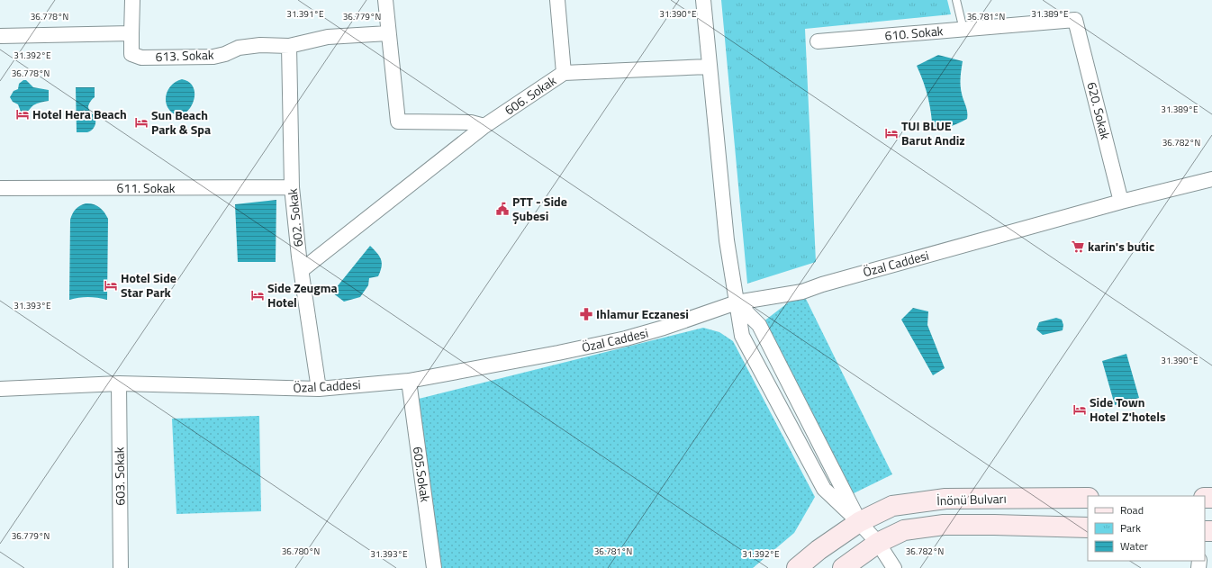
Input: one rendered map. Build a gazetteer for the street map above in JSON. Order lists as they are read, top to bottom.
{
  "streets": {
    "main road": ["İnönü Bulvarı"],
    "street": [
      "610. Sokak",
      "613. Sokak",
      "606. Sokak",
      "620. Sokak",
      "611. Sokak",
      "602. Sokak",
      "Özal Caddesi",
      "605.Sokak",
      "603. Sokak"
    ]
  },
  "crossings": [
    ["610. Sokak", "620. Sokak"],
    ["613. Sokak", "602. Sokak"],
    ["606. Sokak", "602. Sokak"],
    ["620. Sokak", "Özal Caddesi"],
    ["611. Sokak", "602. Sokak"],
    ["602. Sokak", "Özal Caddesi"],
    ["Özal Caddesi", "605.Sokak"],
    ["Özal Caddesi", "603. Sokak"]
  ],
  "places": {
    "hotel": [
      "Hotel Hera Beach",
      "Sun Beach Park & Spa",
      "TUI BLUE Barut Andiz",
      "Hotel Side Star Park",
      "Side Zeugma Hotel",
      "Side Town Hotel Z'hotels"
    ],
    "public building": ["PTT - Side Şubesi"],
    "supermarket": ["karin's butic"],
    "pharmacy": ["Ihlamur Eczanesi"]
  },
  "legend": ["Road", "Park", "Water"],
  "coordinates": [
    "31.391°E",
    "31.389°E",
    "31.390°E",
    "36.778°N",
    "36.779°N",
    "36.781°N",
    "31.392°E",
    "36.782°N",
    "31.393°E",
    "36.780°N"
  ]
}
